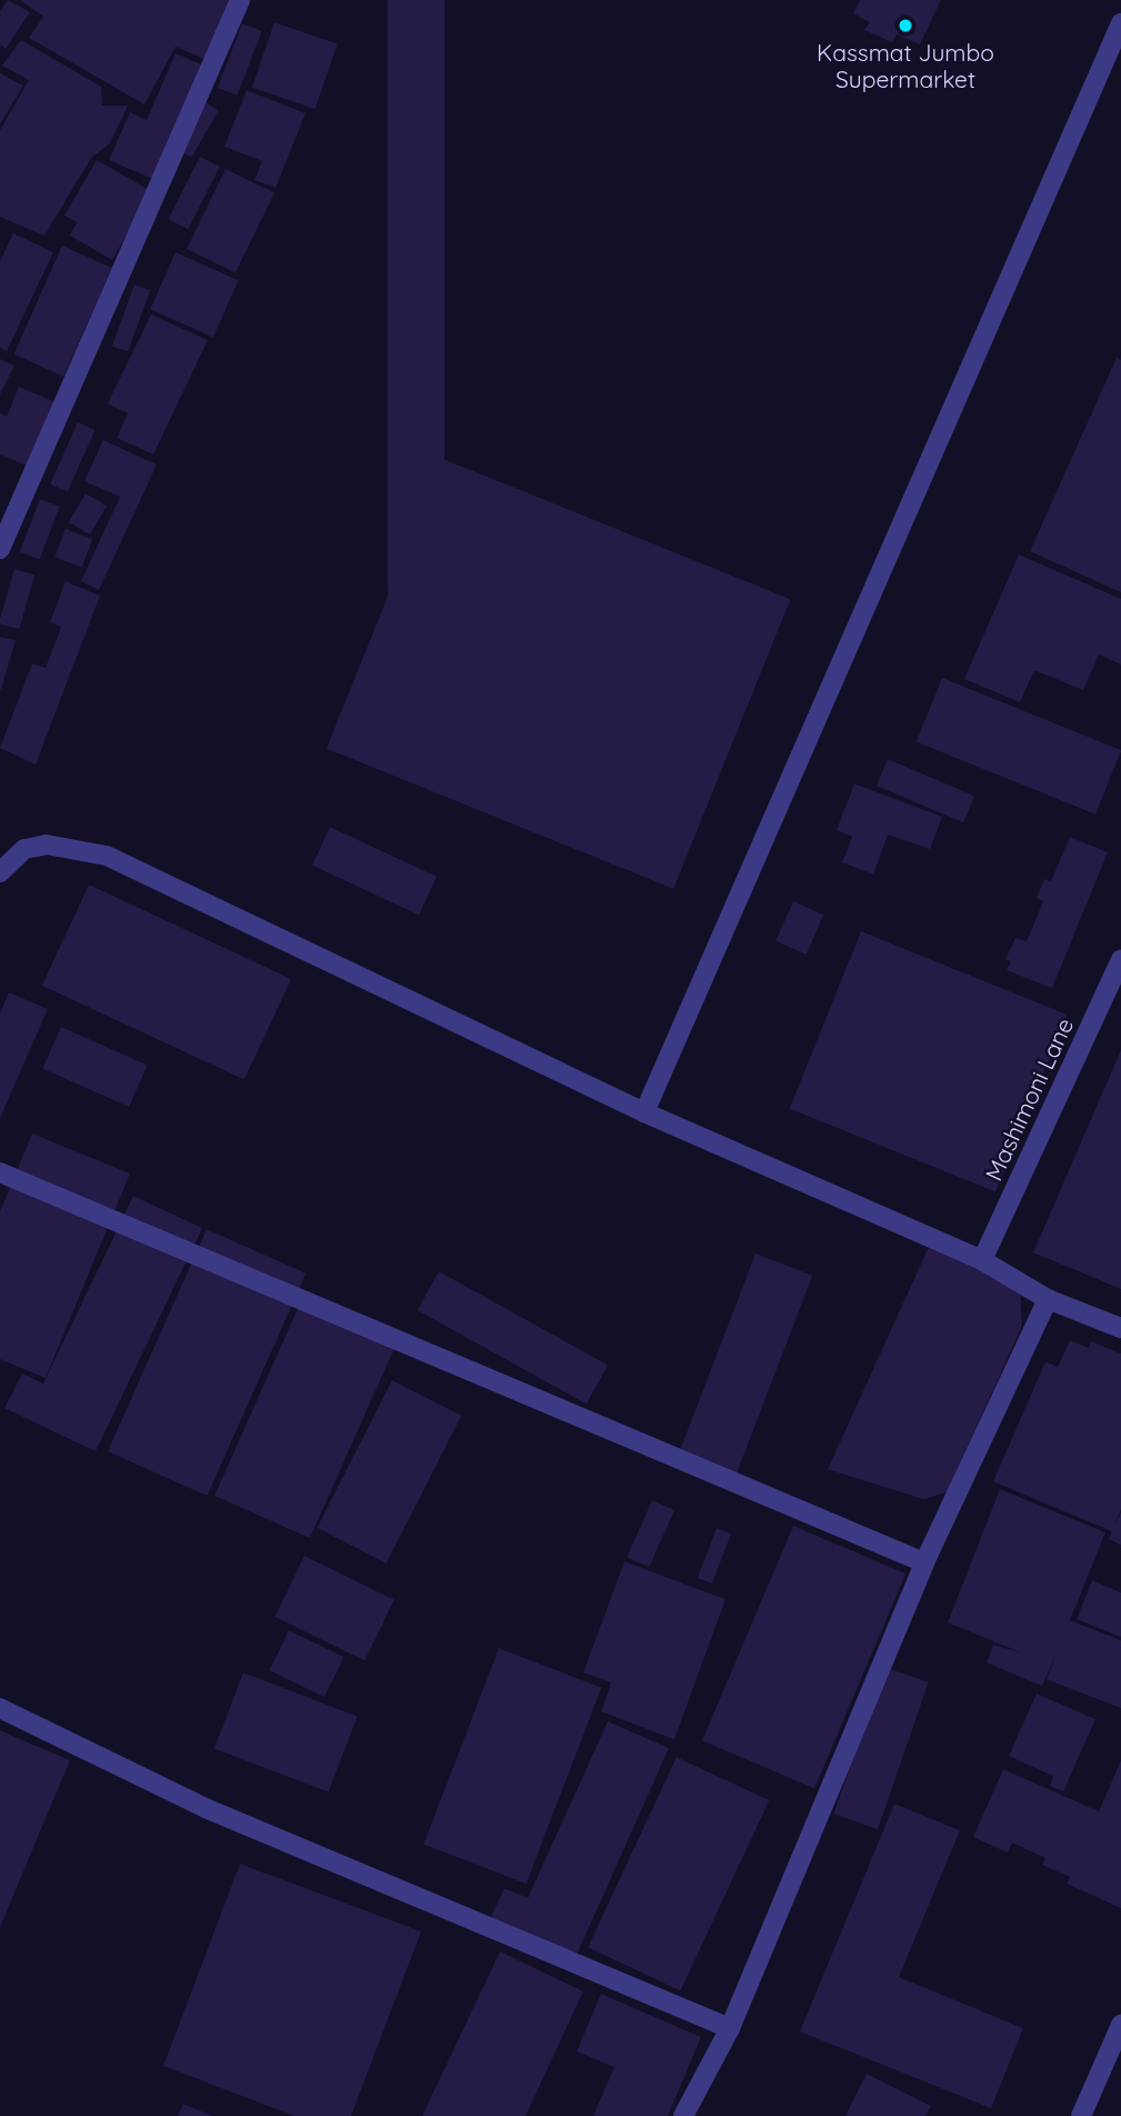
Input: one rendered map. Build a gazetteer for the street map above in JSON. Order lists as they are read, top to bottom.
{
  "streets": {
    "street": ["Mashimoni Lane"]
  },
  "places": ["Kassmat Jumbo Supermarket"]
}
